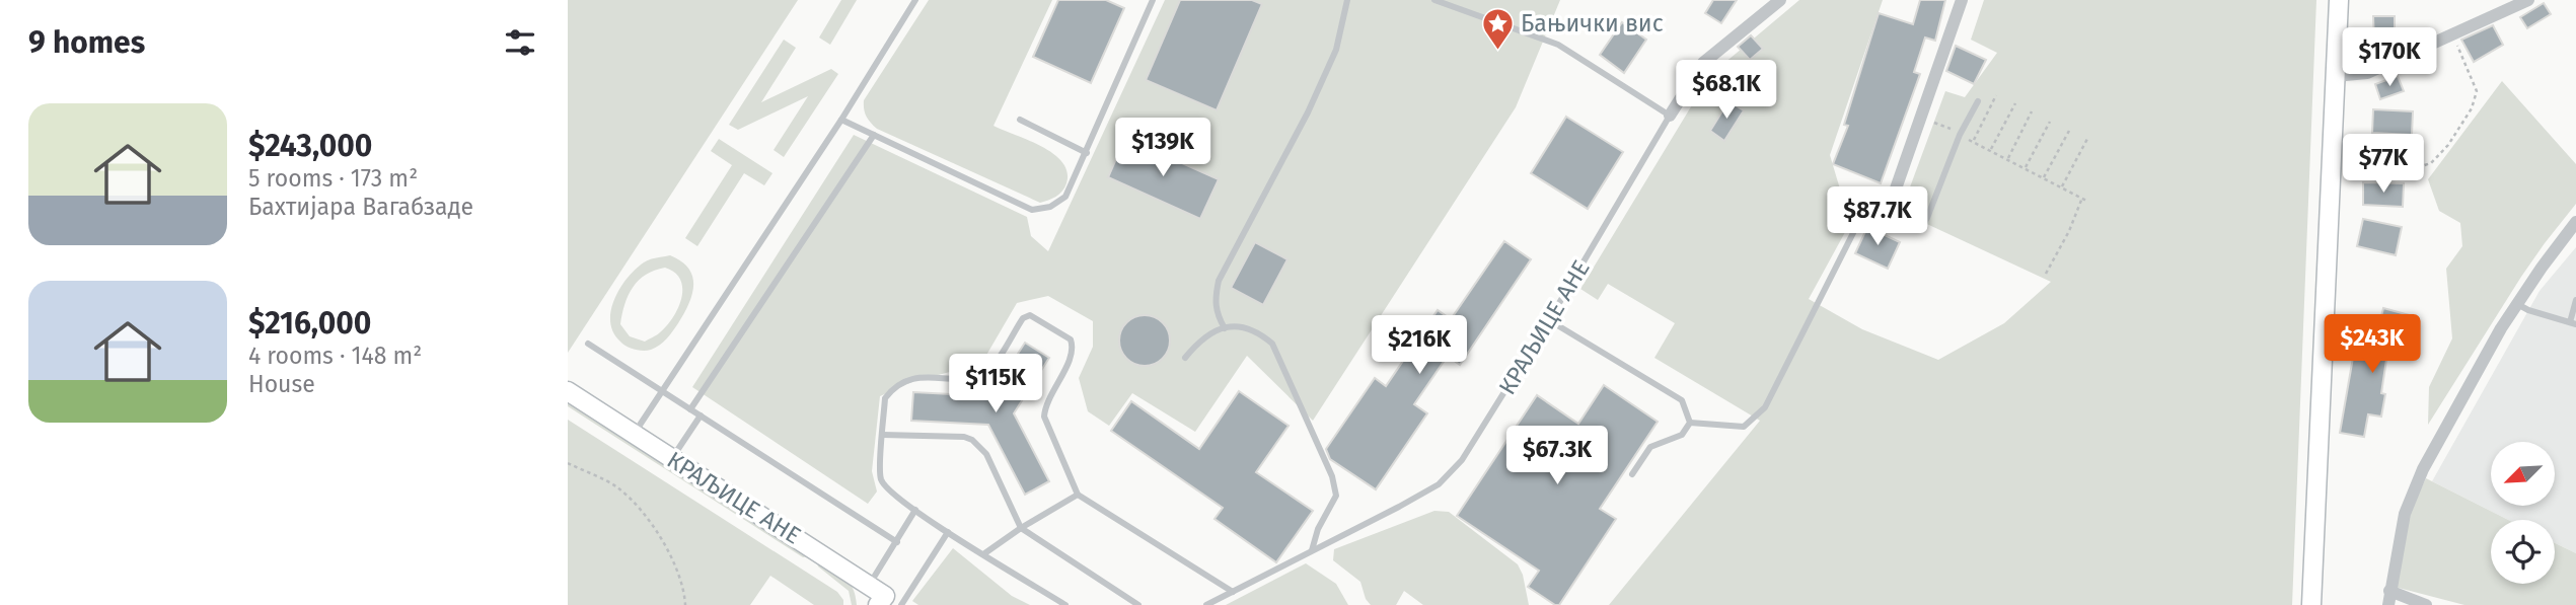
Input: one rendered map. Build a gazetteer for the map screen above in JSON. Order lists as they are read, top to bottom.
{
  "streets": {
    "main road": ["КРАЉИЦЕ АНЕ"]
  },
  "places": {
    "place": ["Бањички вис"]
  },
  "north": "bottom left",
  "page": {
    "heading": "9 homes",
    "price": [
      "$170K",
      "$68.1K",
      "$139K",
      "$77K",
      "$87.7K",
      "$243K",
      "$216K",
      "$115K",
      "$67.3K"
    ],
    "list": [
      {
        "name": "$243,000",
        "note": "5 rooms · 173 m² · Бахтијара Вагабзаде"
      },
      {
        "name": "$216,000",
        "note": "4 rooms · 148 m² · House"
      }
    ]
  }
}
